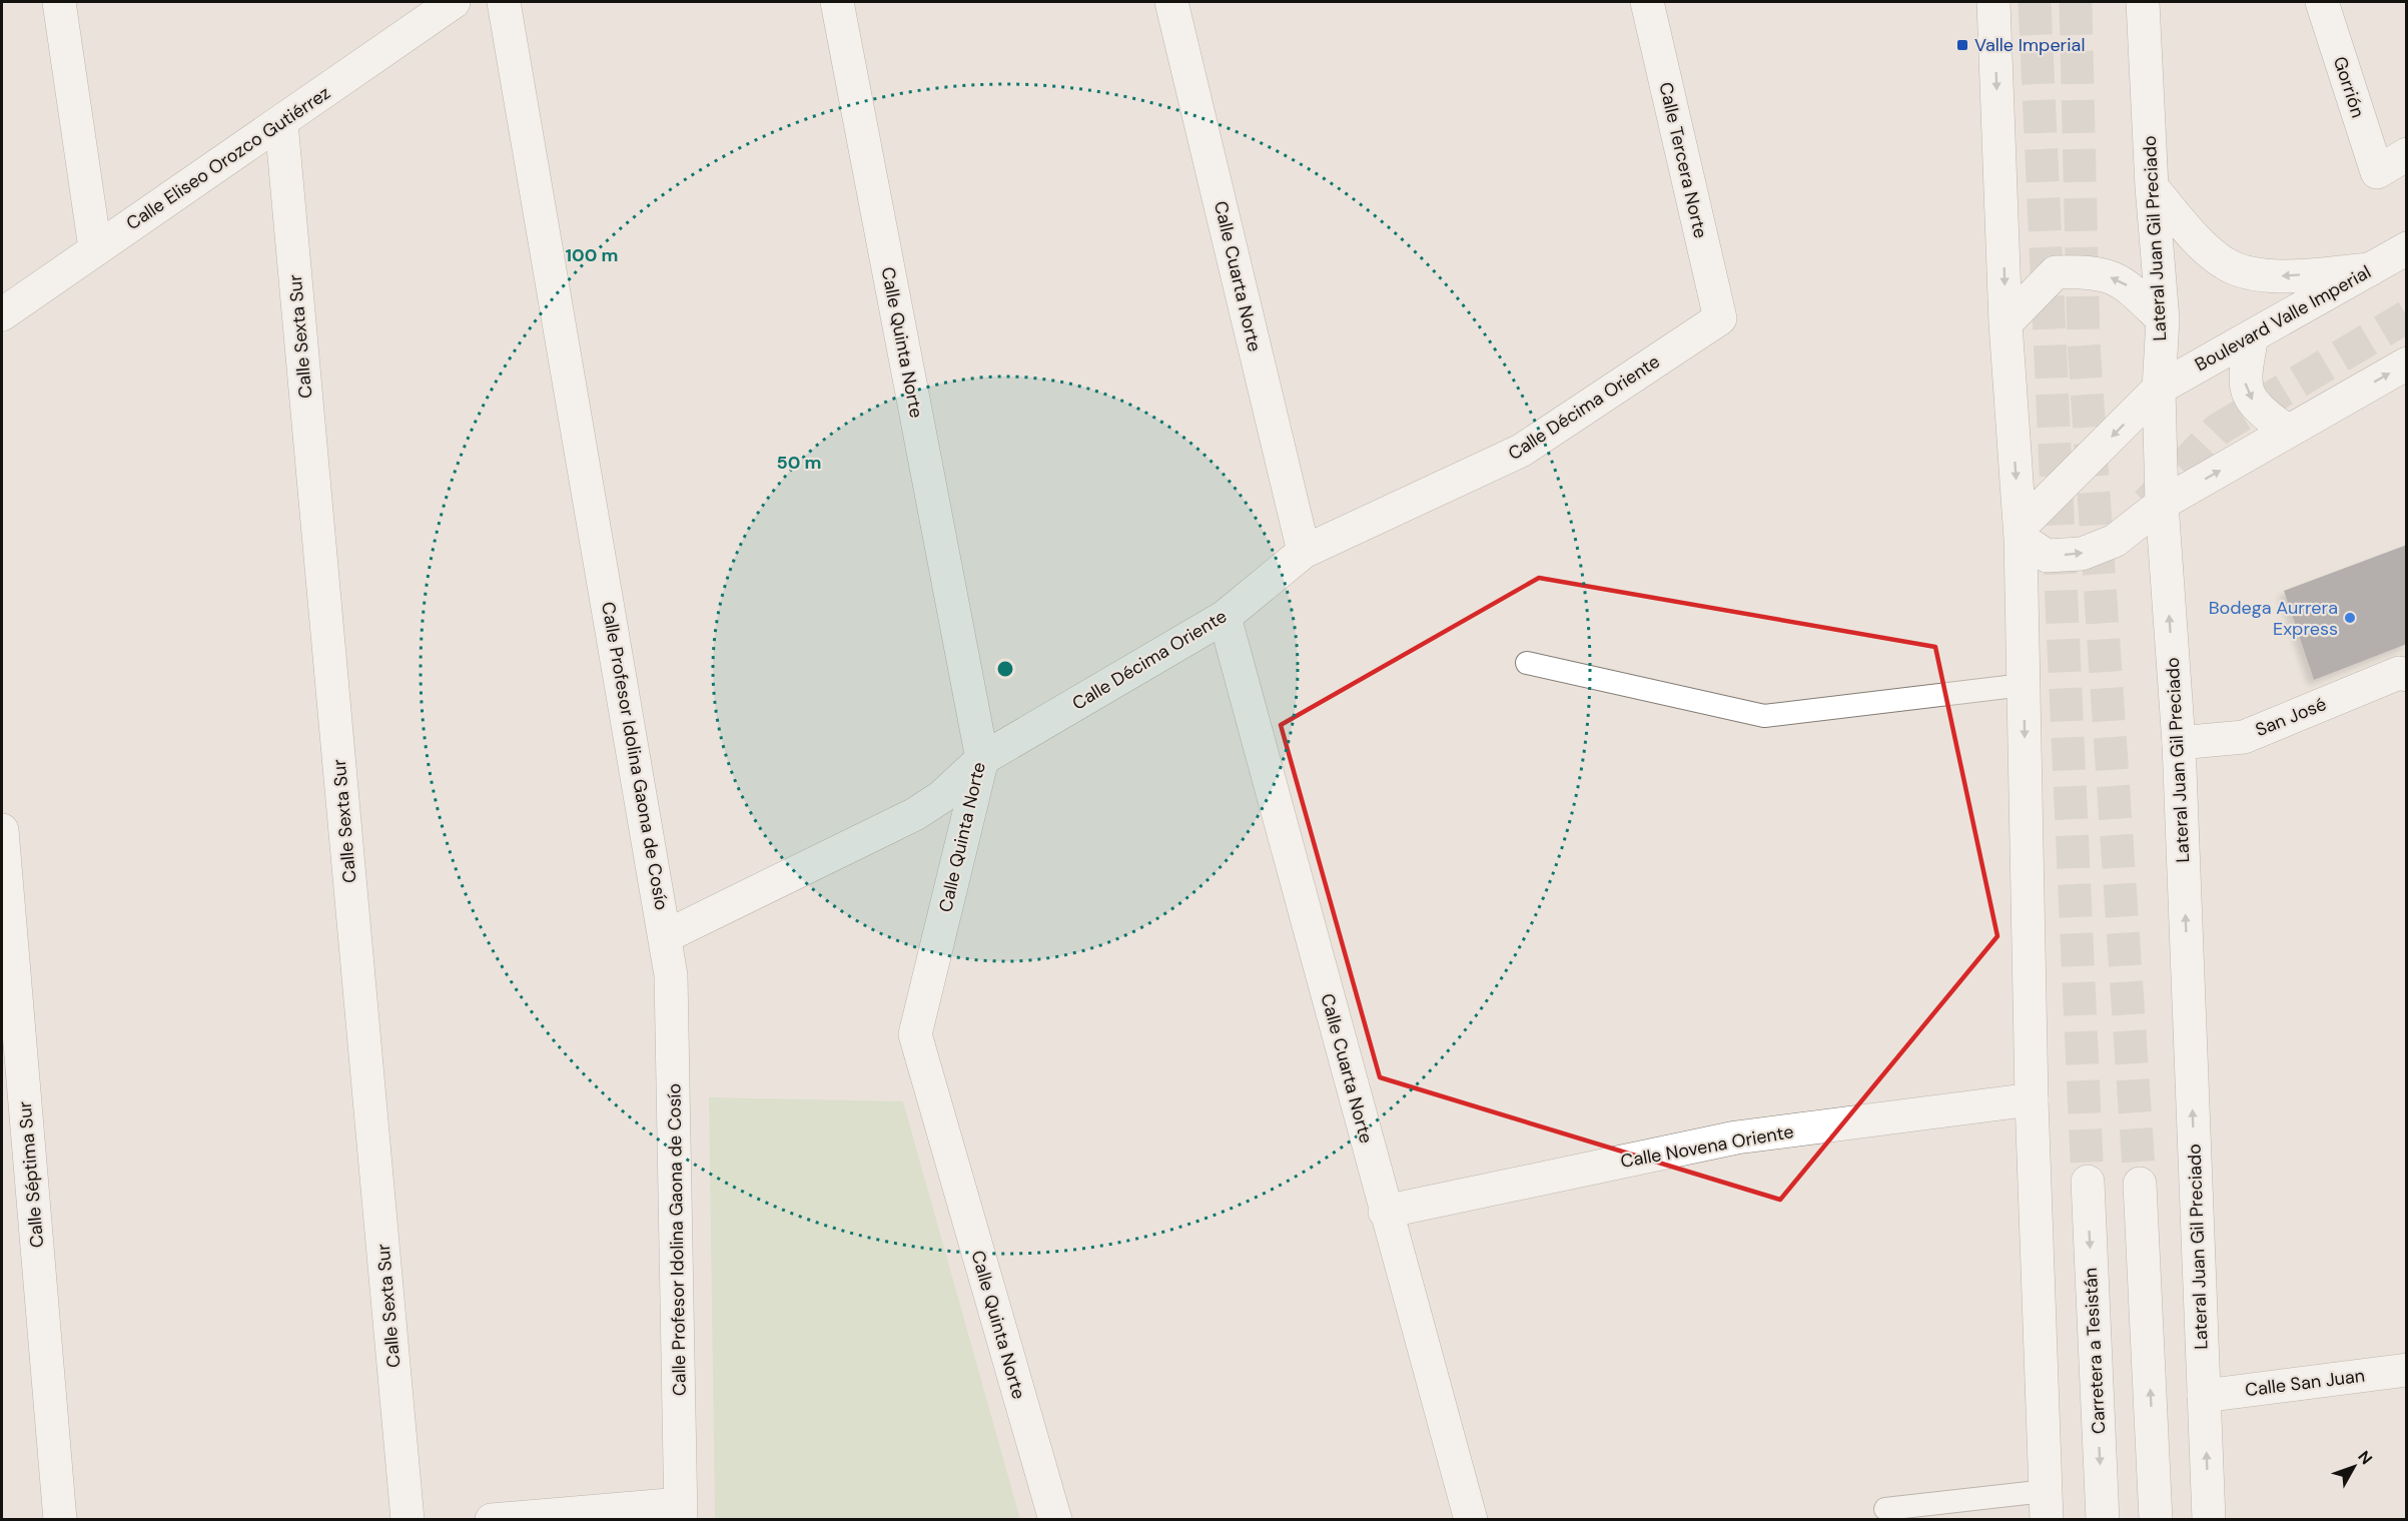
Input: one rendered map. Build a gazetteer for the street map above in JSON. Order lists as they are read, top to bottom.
{
  "streets": {
    "street": [
      "Gorrión",
      "Calle Eliseo Orozco Gutiérrez",
      "Calle Tercera Norte",
      "Lateral Juan Gil Preciado",
      "Calle Cuarta Norte",
      "Boulevard Valle Imperial",
      "Calle Sexta Sur",
      "Calle Quinta Norte",
      "Calle Décima Oriente",
      "San José",
      "Calle Profesor Idolina Gaona de Cosío",
      "Calle Novena Oriente",
      "Calle Séptima Sur",
      "Carretera a Tesistán",
      "Calle San Juan"
    ]
  },
  "crossings": [
    ["Calle Eliseo Orozco Gutiérrez", "Calle Sexta Sur"],
    ["Calle Tercera Norte", "Calle Décima Oriente"],
    ["Lateral Juan Gil Preciado", "Boulevard Valle Imperial"],
    ["Lateral Juan Gil Preciado", "San José"],
    ["Lateral Juan Gil Preciado", "Calle San Juan"],
    ["Calle Cuarta Norte", "Calle Décima Oriente"],
    ["Calle Cuarta Norte", "Calle Novena Oriente"],
    ["Calle Quinta Norte", "Calle Décima Oriente"],
    ["Calle Décima Oriente", "Calle Profesor Idolina Gaona de Cosío"]
  ],
  "places": {
    "transit": ["Valle Imperial"],
    "other": ["Bodega Aurrera Express"]
  },
  "north": "top right",
  "rings": ["100 m", "50 m"]
}
